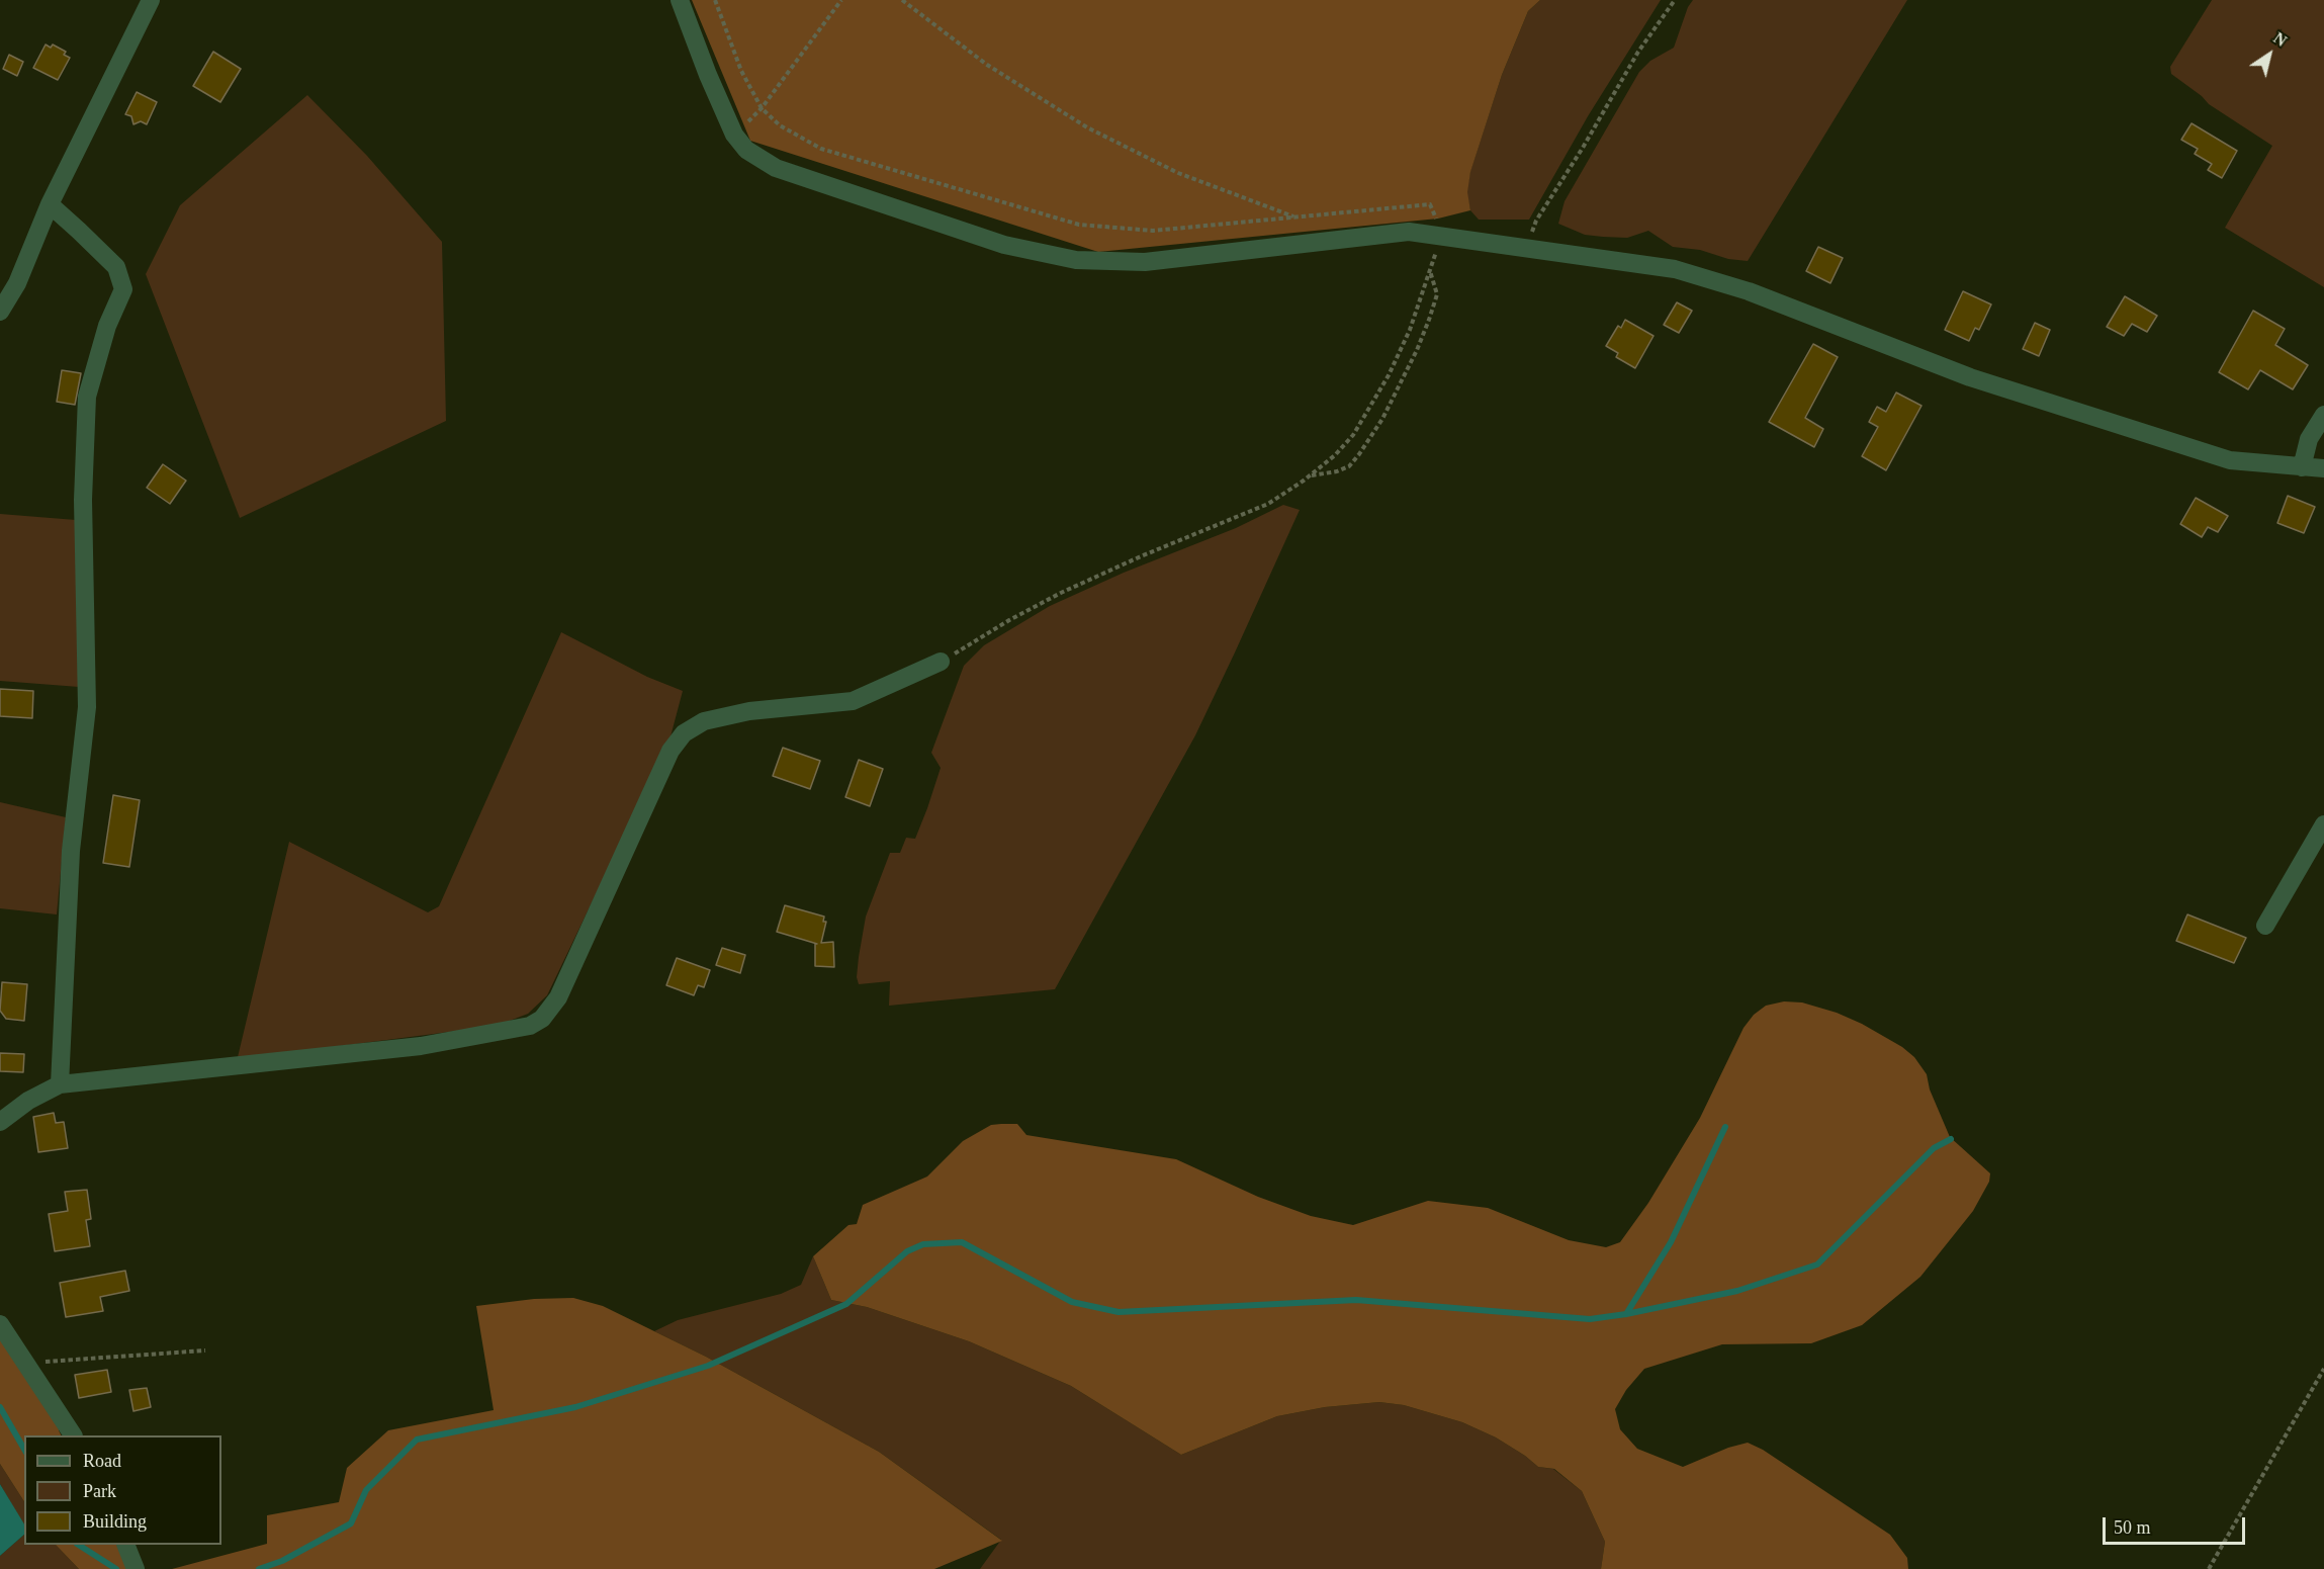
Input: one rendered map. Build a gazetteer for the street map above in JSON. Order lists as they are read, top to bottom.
{
  "legend": ["Road", "Park", "Building"],
  "scale_bar": "50 m",
  "north": "top right"
}
